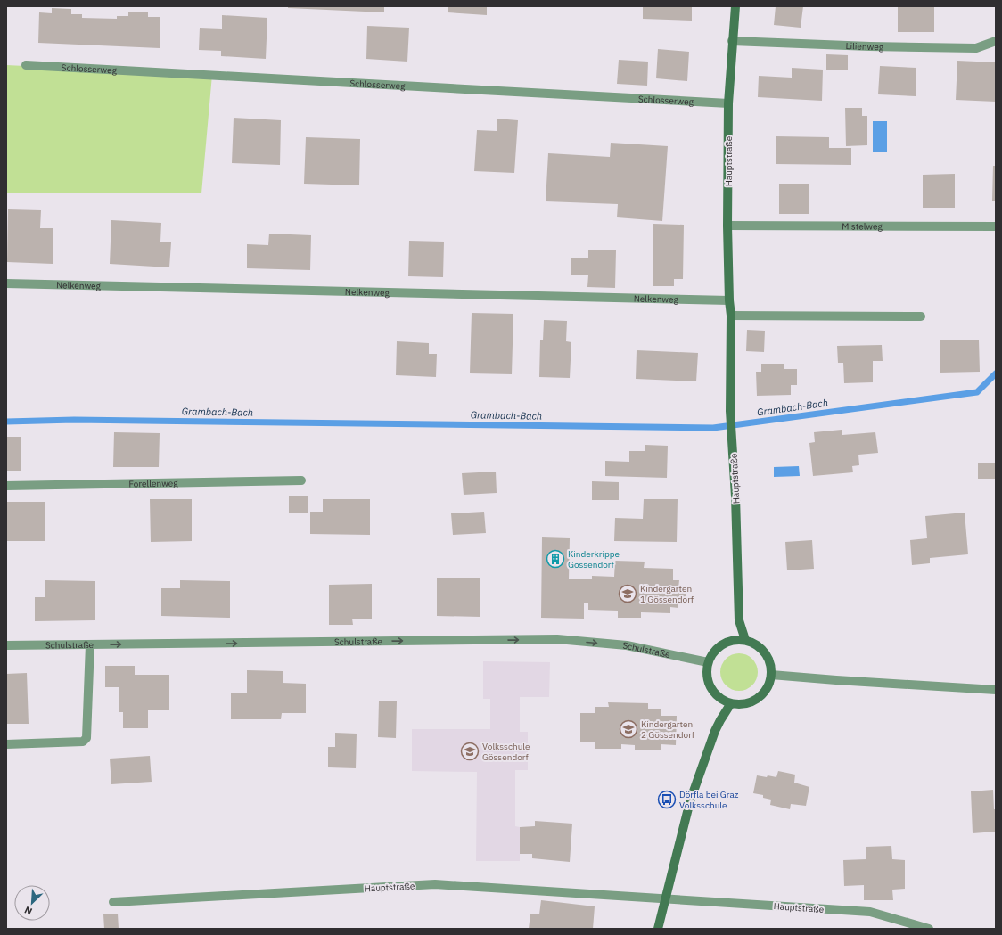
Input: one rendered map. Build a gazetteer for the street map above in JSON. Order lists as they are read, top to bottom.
{
  "streets": {
    "main road": ["Hauptstraße"],
    "street": [
      "Lilienweg",
      "Schlosserweg",
      "Mistelweg",
      "Nelkenweg",
      "Forellenweg",
      "Schulstraße"
    ]
  },
  "crossings": [
    ["Lilienweg", "Hauptstraße"],
    ["Schlosserweg", "Hauptstraße"],
    ["Hauptstraße", "Mistelweg"],
    ["Hauptstraße", "Nelkenweg"],
    ["Hauptstraße", "Schulstraße"]
  ],
  "one_way": ["Schulstraße"],
  "water": ["Grambach-Bach"],
  "places": {
    "building": ["Kinderkrippe Gössendorf"],
    "school or university": ["Kindergarten 1 Gössendorf", "Kindergarten 2 Gössendorf", "Volksschule Gössendorf"],
    "bus stop": ["Dörfla bei Graz Volksschule"]
  },
  "north": "bottom left"
}
